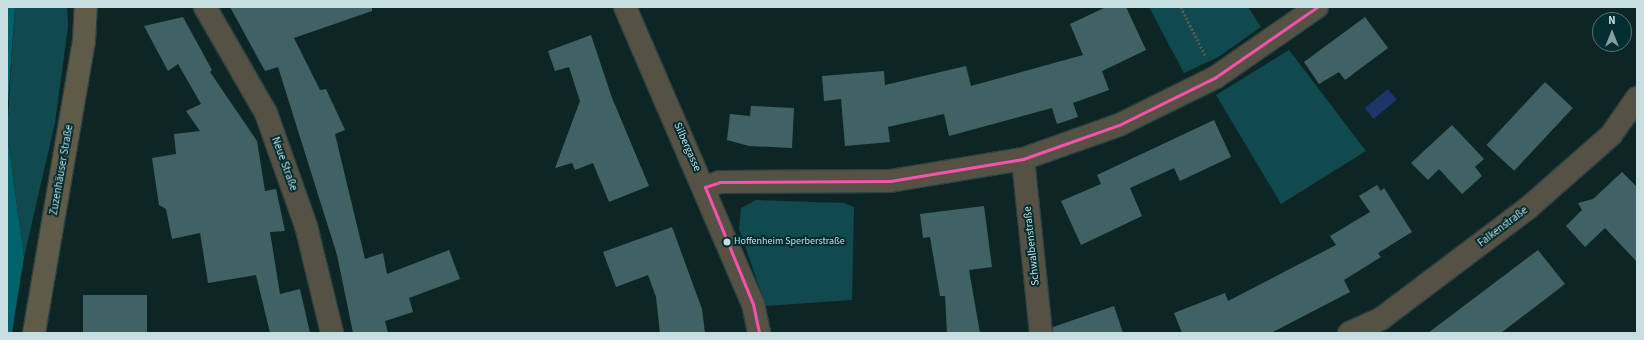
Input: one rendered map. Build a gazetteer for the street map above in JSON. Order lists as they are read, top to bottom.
{
  "streets": {
    "main road": ["Zuzenhäuser Straße"],
    "street": [
      "Silbergasse",
      "Neue Straße",
      "Falkenstraße",
      "Schwalbenstraße"
    ]
  },
  "places": ["Hoffenheim Sperberstraße"],
  "north": "top"
}
